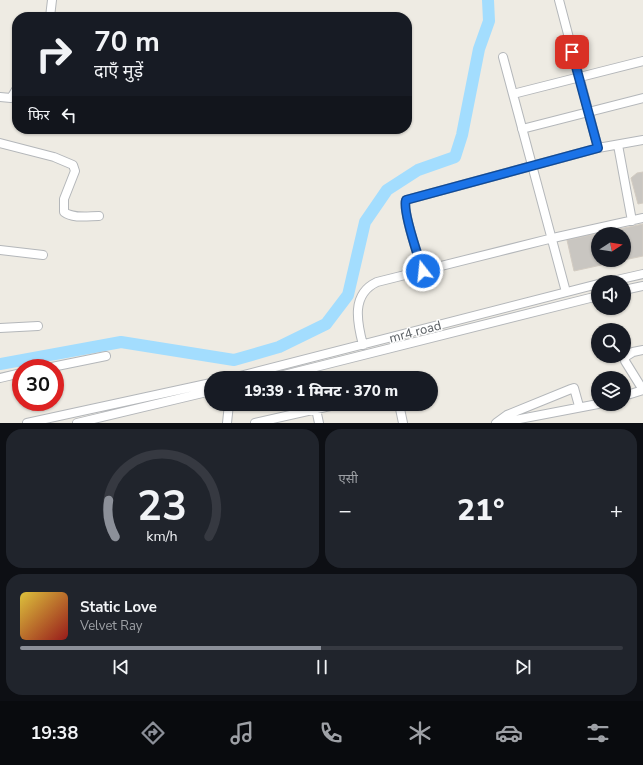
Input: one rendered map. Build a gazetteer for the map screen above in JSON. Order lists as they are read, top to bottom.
{
  "streets": {
    "street": ["mr4 road"]
  },
  "north": "right",
  "page": {
    "turn": ["70 m", "दाएँ मुड़ें"],
    "then": "फिर",
    "limit": "30",
    "trip": "19:39 · 1 मिनट · 370 m",
    "tile": "एसी",
    "heat": ["−", "21°", "+"],
    "song": ["Static Love", "Velvet Ray"],
    "tabs": "19:38",
    "gauge": ["23", "km/h"]
  }
}
